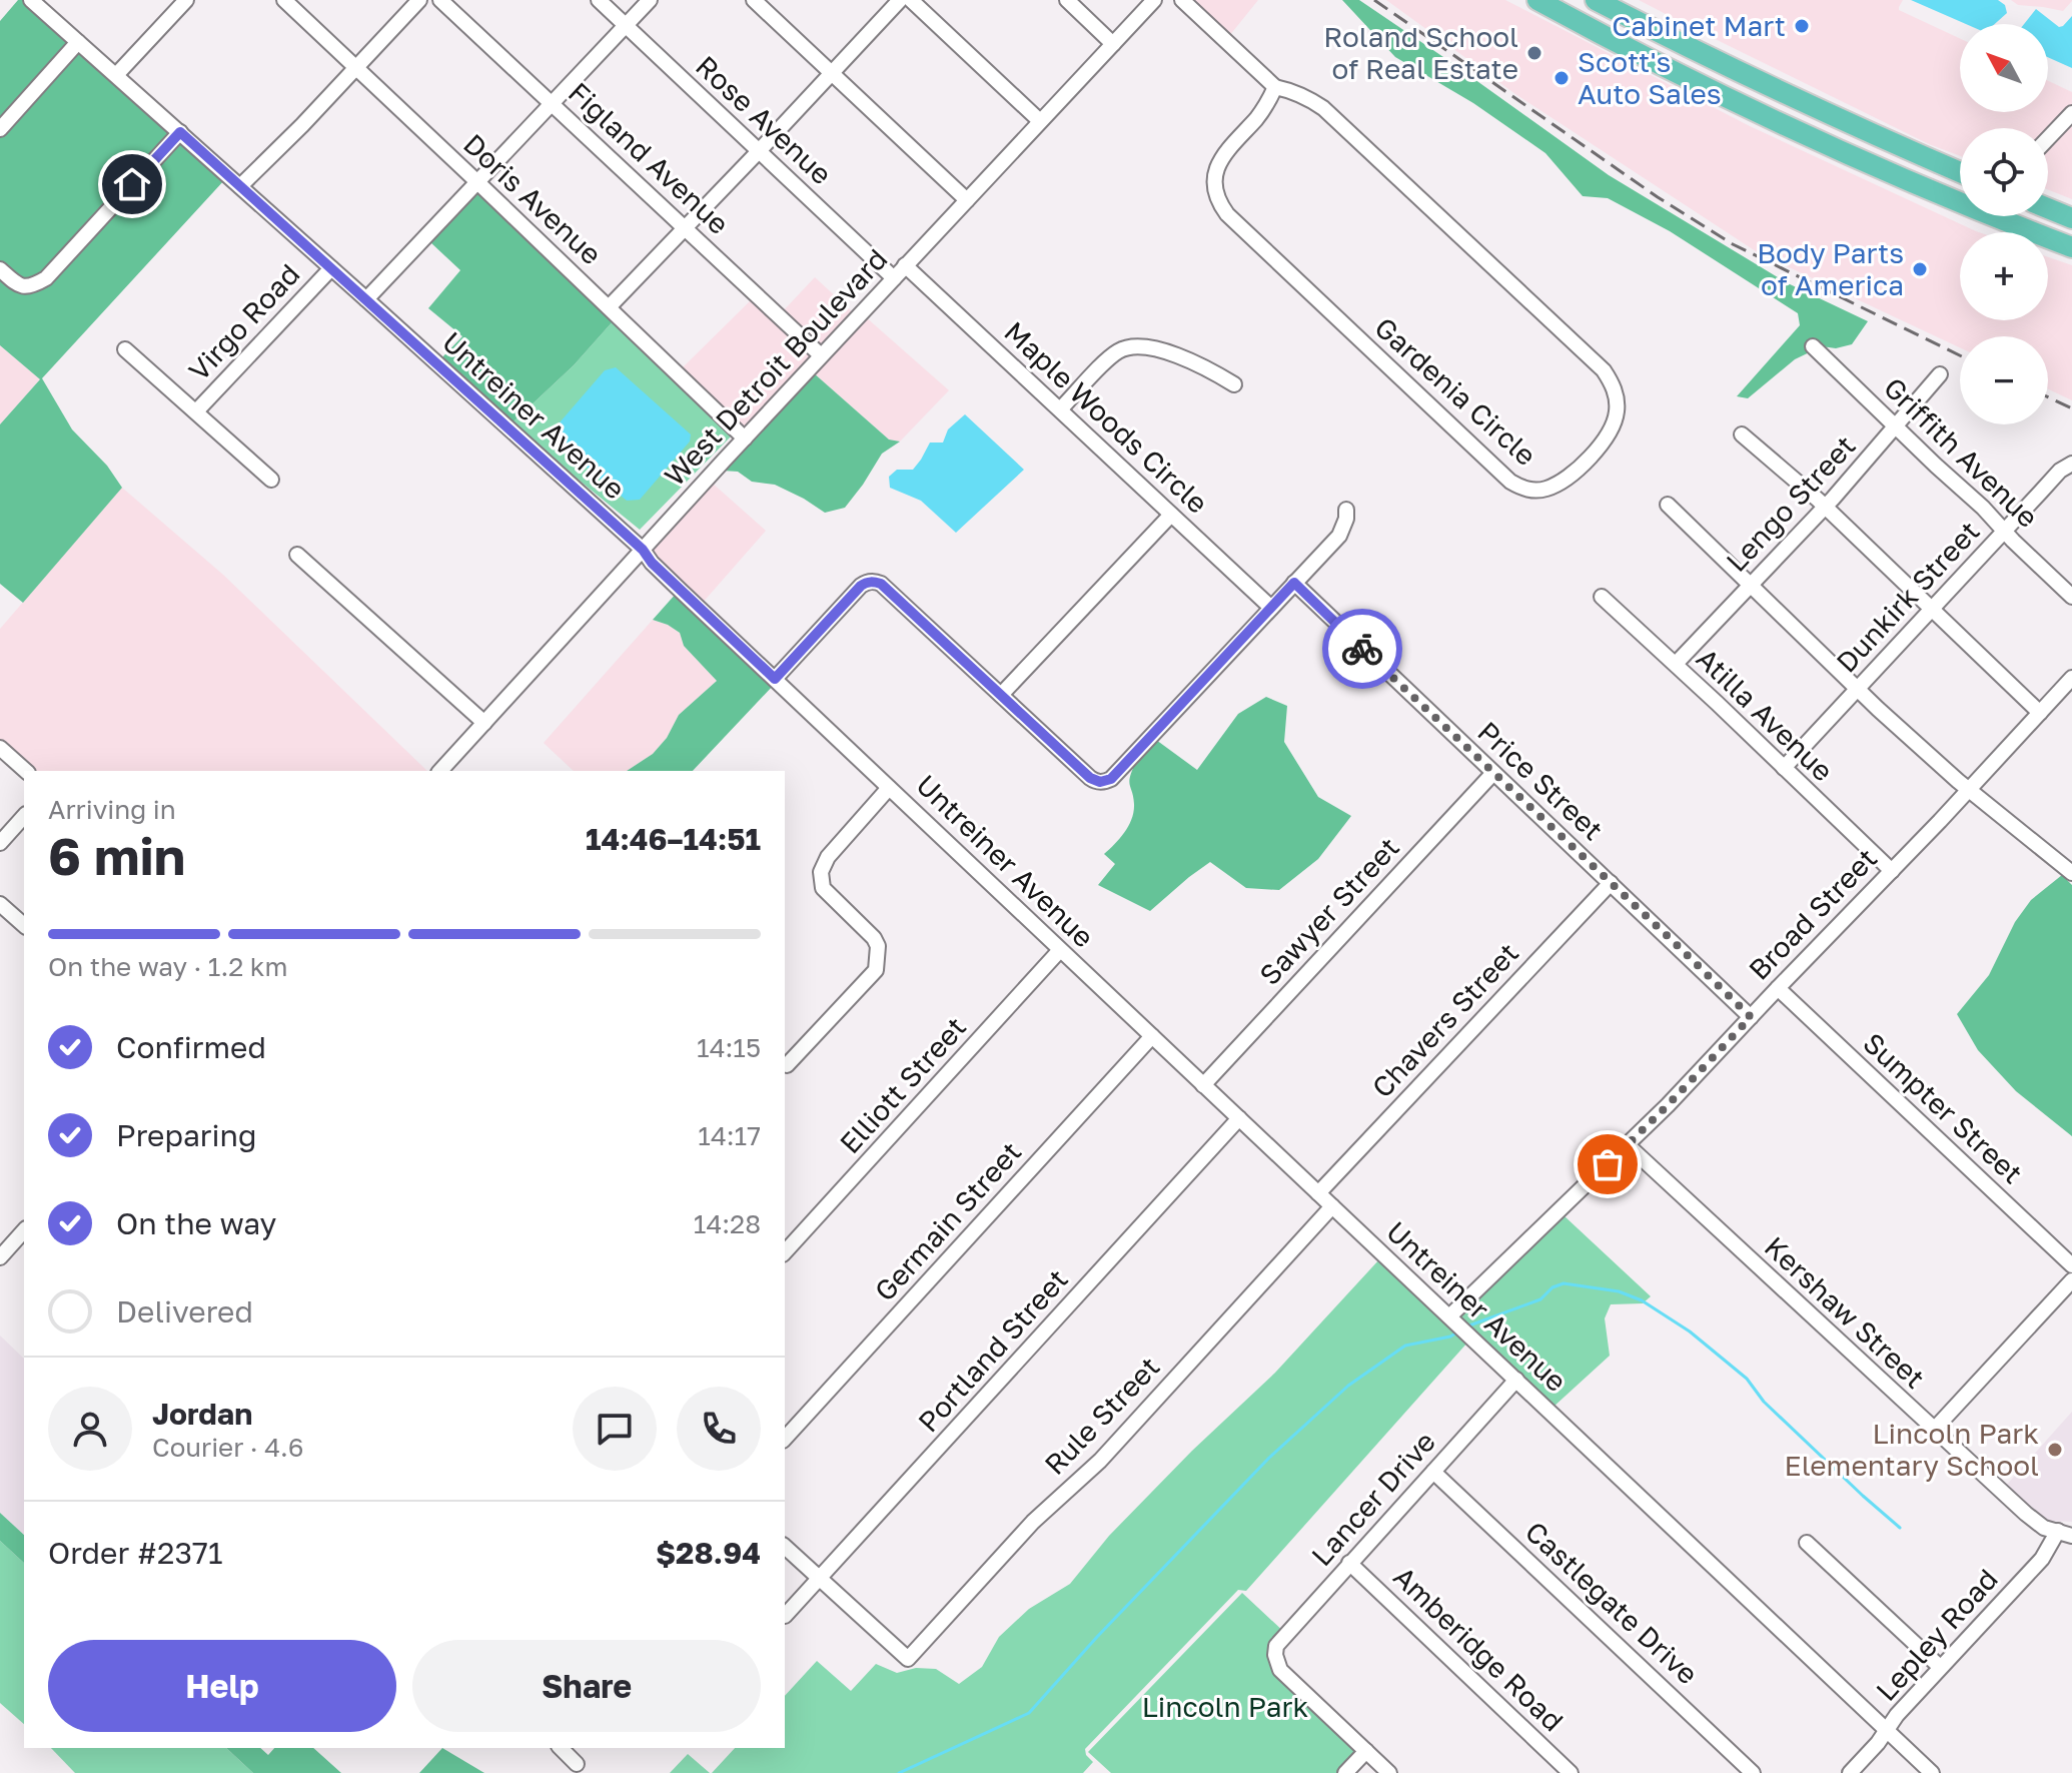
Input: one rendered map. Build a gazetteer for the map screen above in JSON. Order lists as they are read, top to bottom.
{
  "streets": {
    "street": [
      "Rose Avenue",
      "Figland Avenue",
      "Doris Avenue",
      "Virgo Road",
      "West Detroit Boulevard",
      "Gardenia Circle",
      "Untreiner Avenue",
      "Maple Woods Circle",
      "Griffith Avenue",
      "Lengo Street",
      "Dunkirk Street",
      "Atilla Avenue",
      "Price Street",
      "Sawyer Street",
      "Broad Street",
      "Chavers Street",
      "Elliott Street",
      "Sumpter Street",
      "Germain Street",
      "Kershaw Street",
      "Portland Street",
      "Rule Street",
      "Lancer Drive",
      "Castlegate Drive",
      "Lepley Road",
      "Amberidge Road"
    ]
  },
  "crossings": [
    ["Rose Avenue", "West Detroit Boulevard"],
    ["Figland Avenue", "West Detroit Boulevard"],
    ["Doris Avenue", "West Detroit Boulevard"],
    ["Virgo Road", "Untreiner Avenue"],
    ["West Detroit Boulevard", "Untreiner Avenue"],
    ["West Detroit Boulevard", "Maple Woods Circle"],
    ["Untreiner Avenue", "Sawyer Street"],
    ["Untreiner Avenue", "Broad Street"],
    ["Untreiner Avenue", "Chavers Street"],
    ["Untreiner Avenue", "Elliott Street"],
    ["Untreiner Avenue", "Germain Street"],
    ["Untreiner Avenue", "Portland Street"],
    ["Untreiner Avenue", "Rule Street"],
    ["Untreiner Avenue", "Lancer Drive"],
    ["Untreiner Avenue", "Lepley Road"],
    ["Griffith Avenue", "Lengo Street"],
    ["Griffith Avenue", "Dunkirk Street"],
    ["Lengo Street", "Atilla Avenue"],
    ["Dunkirk Street", "Atilla Avenue"],
    ["Atilla Avenue", "Broad Street"],
    ["Price Street", "Sawyer Street"],
    ["Price Street", "Broad Street"],
    ["Price Street", "Chavers Street"],
    ["Broad Street", "Sumpter Street"],
    ["Broad Street", "Kershaw Street"],
    ["Kershaw Street", "Lepley Road"],
    ["Portland Street", "Rule Street"],
    ["Lancer Drive", "Castlegate Drive"],
    ["Lancer Drive", "Amberidge Road"]
  ],
  "parks": ["Lincoln Park"],
  "places": [
    "Cabinet Mart",
    "Roland School of Real Estate",
    "Scott's Auto Sales",
    "Body Parts of America",
    "Lincoln Park Elementary School"
  ],
  "north": "top left",
  "page": {
    "map_buttons": ["+", "−"],
    "heading": ["6 min", "Arriving in", "14:46–14:51"],
    "panel": [
      "Jordan",
      "Courier · 4.6",
      "Order #2371",
      "$28.94"
    ],
    "bar": "On the way · 1.2 km",
    "list": [
      ["Confirmed", "14:15"],
      ["Preparing", "14:17"],
      ["On the way", "14:28"],
      "Delivered"
    ],
    "buttons": ["Help", "Share"]
  }
}
